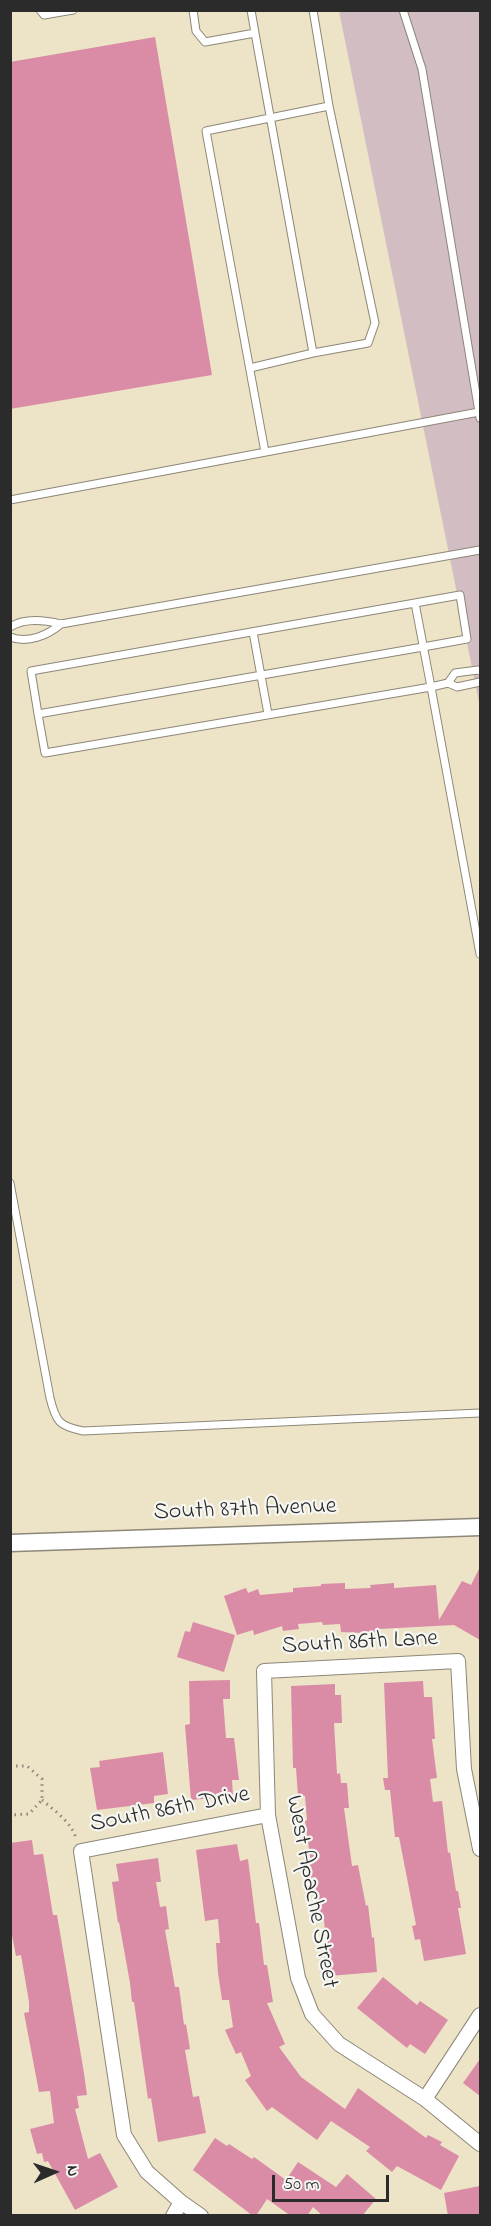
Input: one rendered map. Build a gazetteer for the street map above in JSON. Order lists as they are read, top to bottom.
{
  "streets": {
    "street": [
      "South 87th Avenue",
      "South 86th Lane",
      "South 86th Drive",
      "West Apache Street"
    ]
  },
  "crossings": [
    ["South 86th Lane", "West Apache Street"],
    ["South 86th Drive", "West Apache Street"]
  ],
  "scale_bar": "50 m",
  "north": "right"
}
